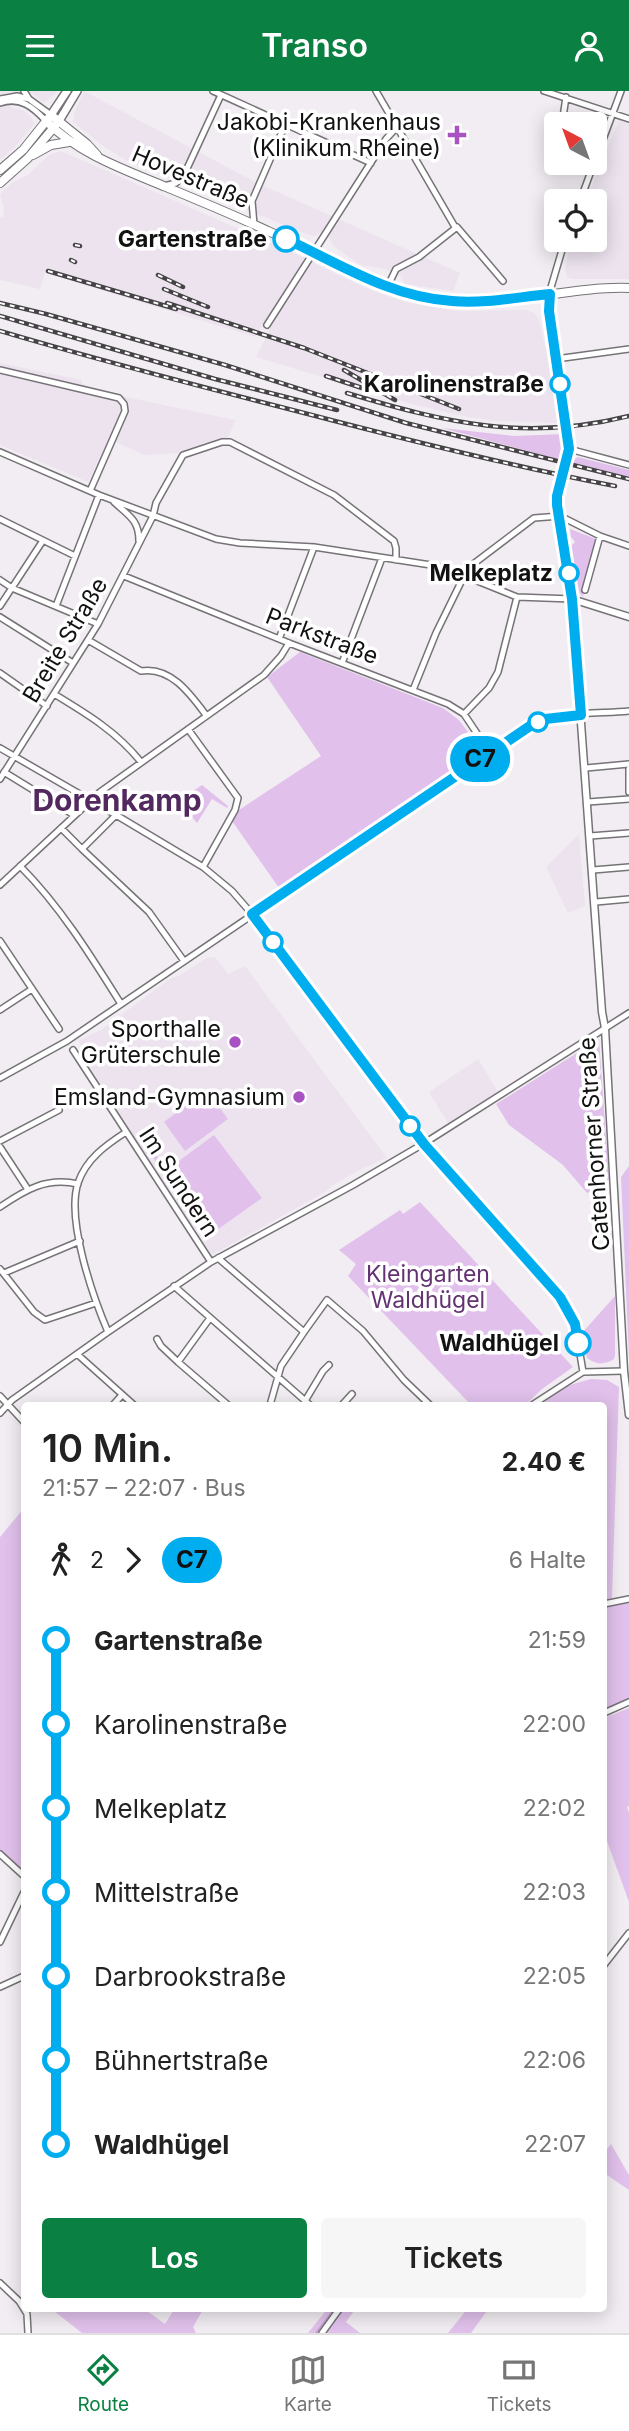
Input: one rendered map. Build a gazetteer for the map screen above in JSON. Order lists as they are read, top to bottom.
{
  "streets": {
    "main road": ["Hovestraße"],
    "street": [
      "Parkstraße",
      "Breite Straße",
      "Catenhorner Straße",
      "Im Sundern"
    ]
  },
  "crossings": [
    ["Parkstraße", "Breite Straße"]
  ],
  "districts": ["Dorenkamp"],
  "parks": ["Kleingarten Waldhügel"],
  "places": {
    "health": ["Jakobi-Krankenhaus (Klinikum Rheine)"],
    "other": [
      "Gartenstraße",
      "Karolinenstraße",
      "Melkeplatz",
      "Sporthalle Grüterschule",
      "Emsland-Gymnasium",
      "Waldhügel"
    ]
  },
  "lines": ["bus line C7"],
  "north": "top left",
  "page": {
    "header": "Transo",
    "on_map": "C7",
    "heading": ["10 Min.", "21:57 – 22:07 · Bus", "2.40 €"],
    "legs": ["2", "C7", "6 Halte"],
    "list": [
      {
        "name": "Gartenstraße",
        "value": "21:59"
      },
      {
        "name": "Karolinenstraße",
        "value": "22:00"
      },
      {
        "name": "Melkeplatz",
        "value": "22:02"
      },
      {
        "name": "Mittelstraße",
        "value": "22:03"
      },
      {
        "name": "Darbrookstraße",
        "value": "22:05"
      },
      {
        "name": "Bühnertstraße",
        "value": "22:06"
      },
      {
        "name": "Waldhügel",
        "value": "22:07"
      }
    ],
    "buttons": ["Los", "Tickets"],
    "tabs": ["Route", "Karte", "Tickets"]
  }
}
